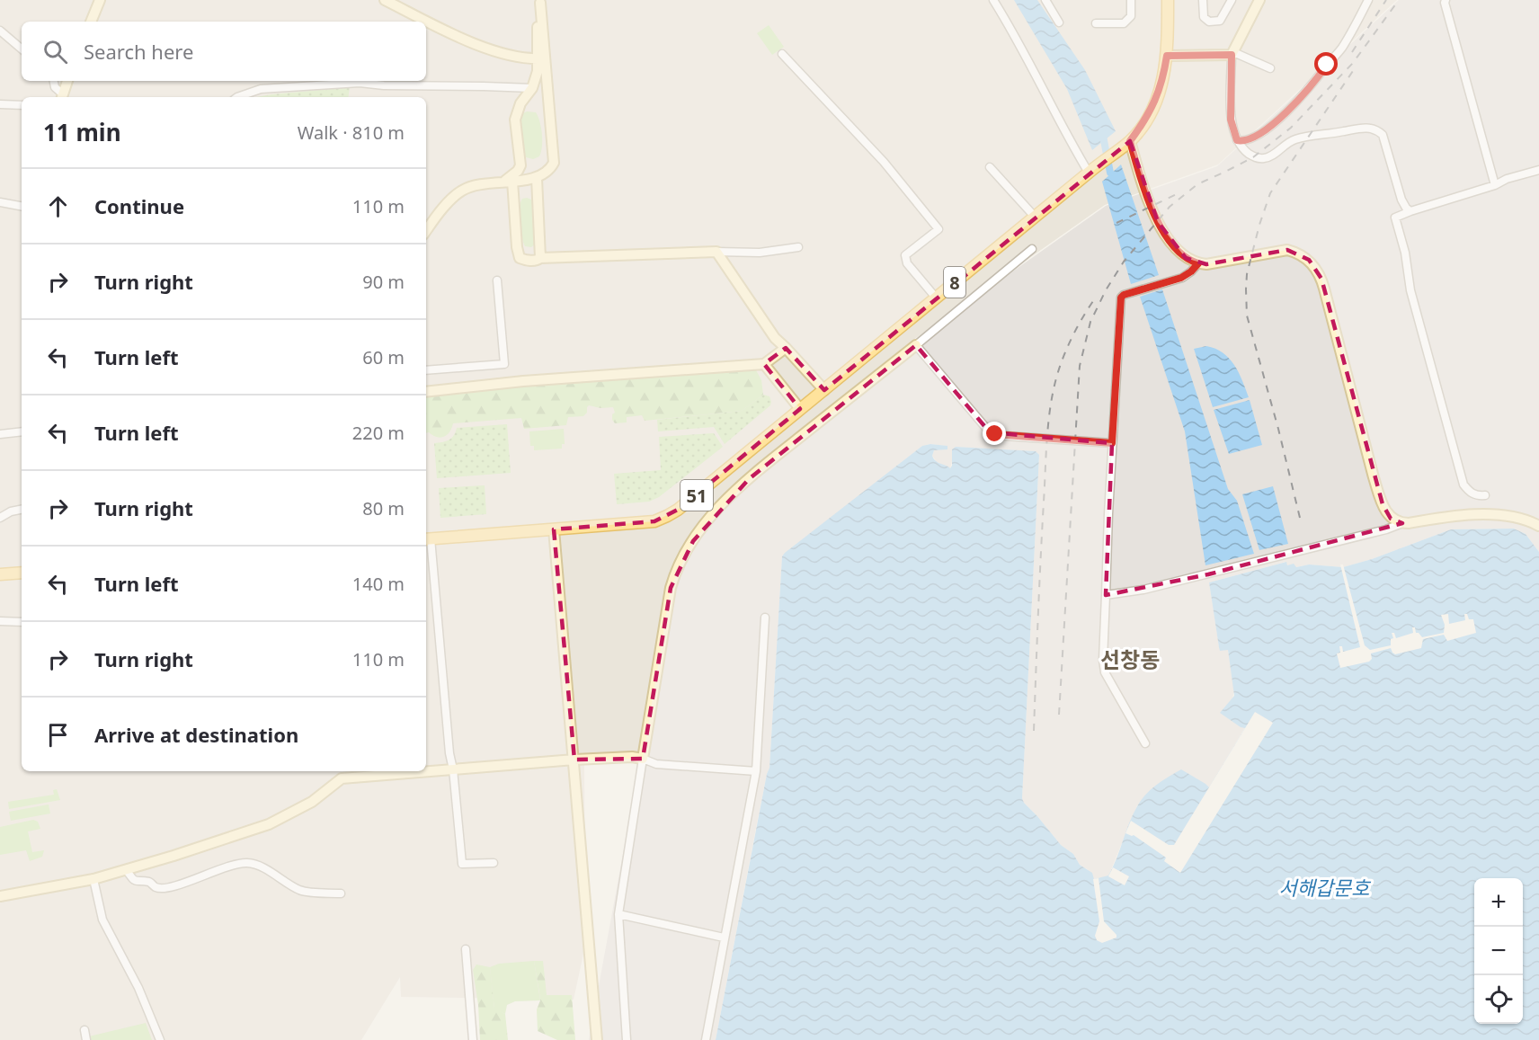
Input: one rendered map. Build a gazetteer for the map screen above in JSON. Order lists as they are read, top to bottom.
{
  "streets": {
    "main road": ["8", "51"]
  },
  "crossings": [
    ["8", "51"]
  ],
  "districts": ["선창동"],
  "water": ["서해갑문호"],
  "page": {
    "search": "Search here",
    "heading": ["11 min", "Walk · 810 m"],
    "list": [
      ["Continue", "110 m"],
      ["Turn right", "90 m"],
      ["Turn left", "60 m"],
      ["Turn left", "220 m"],
      ["Turn right", "80 m"],
      ["Turn left", "140 m"],
      ["Turn right", "110 m"],
      "Arrive at destination"
    ],
    "map_buttons": ["+", "−"]
  }
}
